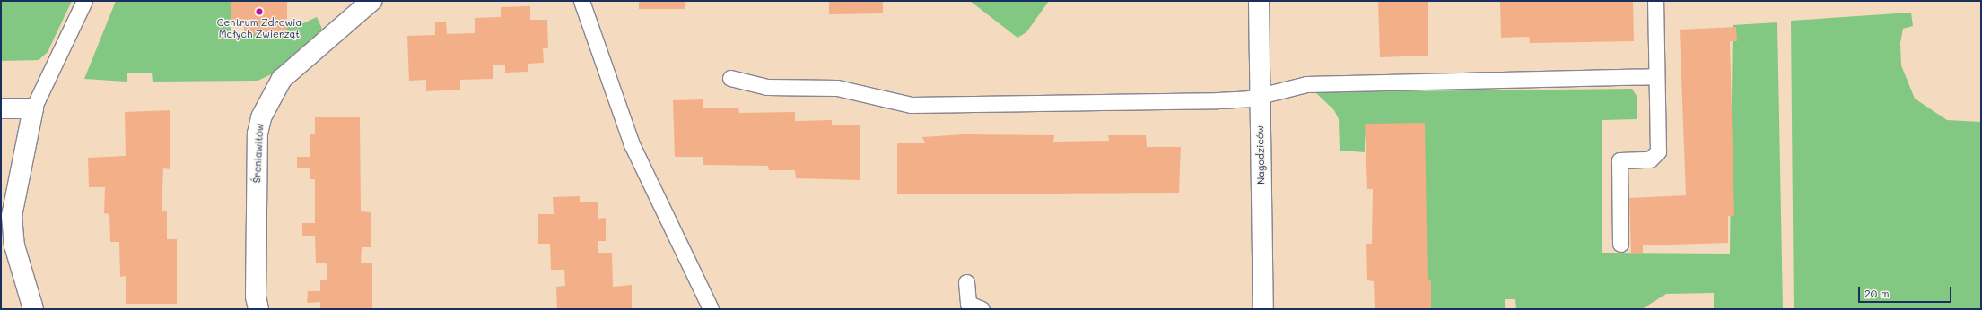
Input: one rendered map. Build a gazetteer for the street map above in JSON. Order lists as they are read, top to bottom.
{
  "streets": {
    "street": ["Śreniawitów", "Nagodziców"]
  },
  "places": ["Centrum Zdrowia Małych Zwierząt"],
  "scale_bar": "20 m"
}
